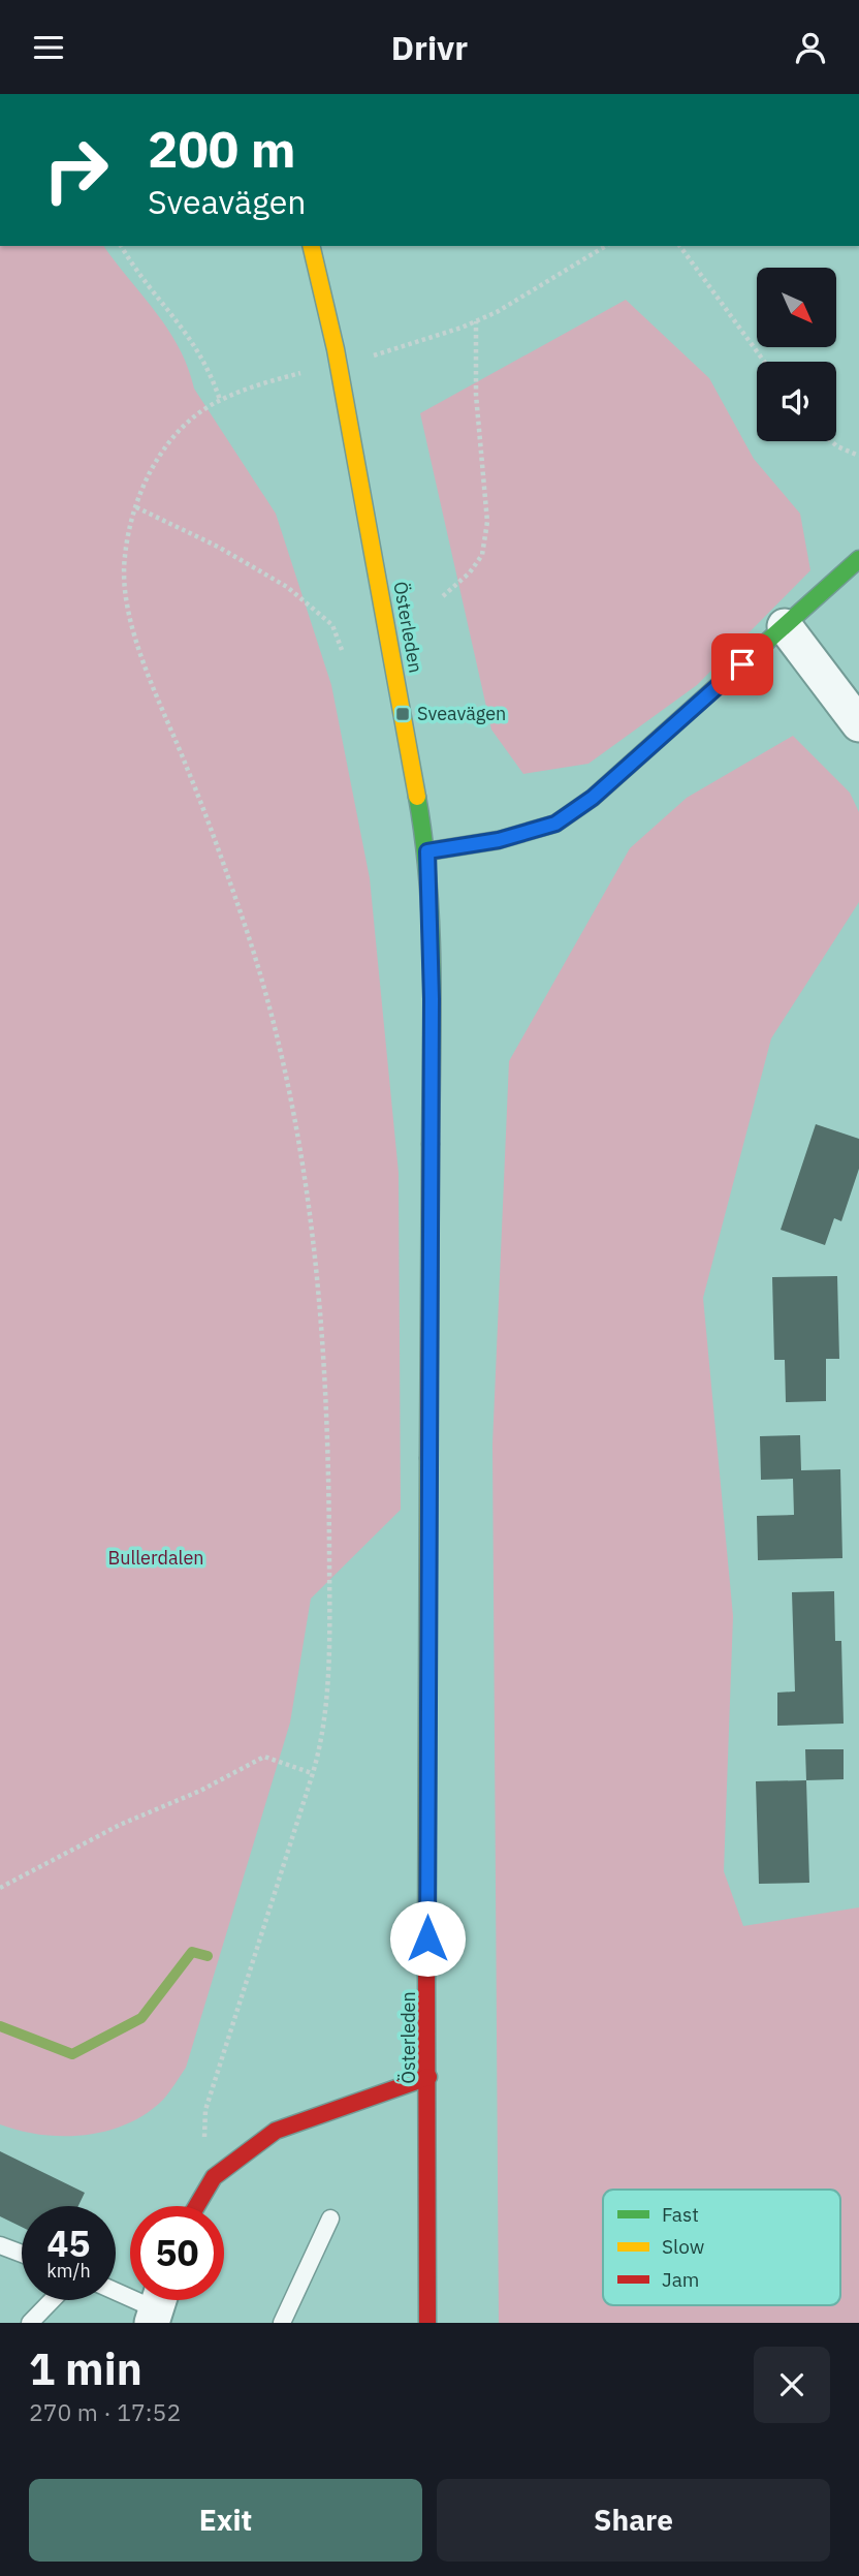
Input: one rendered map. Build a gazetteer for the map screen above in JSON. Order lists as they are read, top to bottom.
{
  "streets": {
    "main road": ["Österleden"]
  },
  "parks": ["Bullerdalen"],
  "places": {
    "transit": ["Sveavägen"]
  },
  "legend": ["Fast", "Slow", "Jam"],
  "north": "bottom right",
  "page": {
    "header": "Drivr",
    "turn": ["200 m", "Sveavägen"],
    "speed": "45 km/h",
    "limit": "50",
    "heading": ["1 min", "270 m · 17:52"],
    "buttons": ["Exit", "Share"]
  }
}
